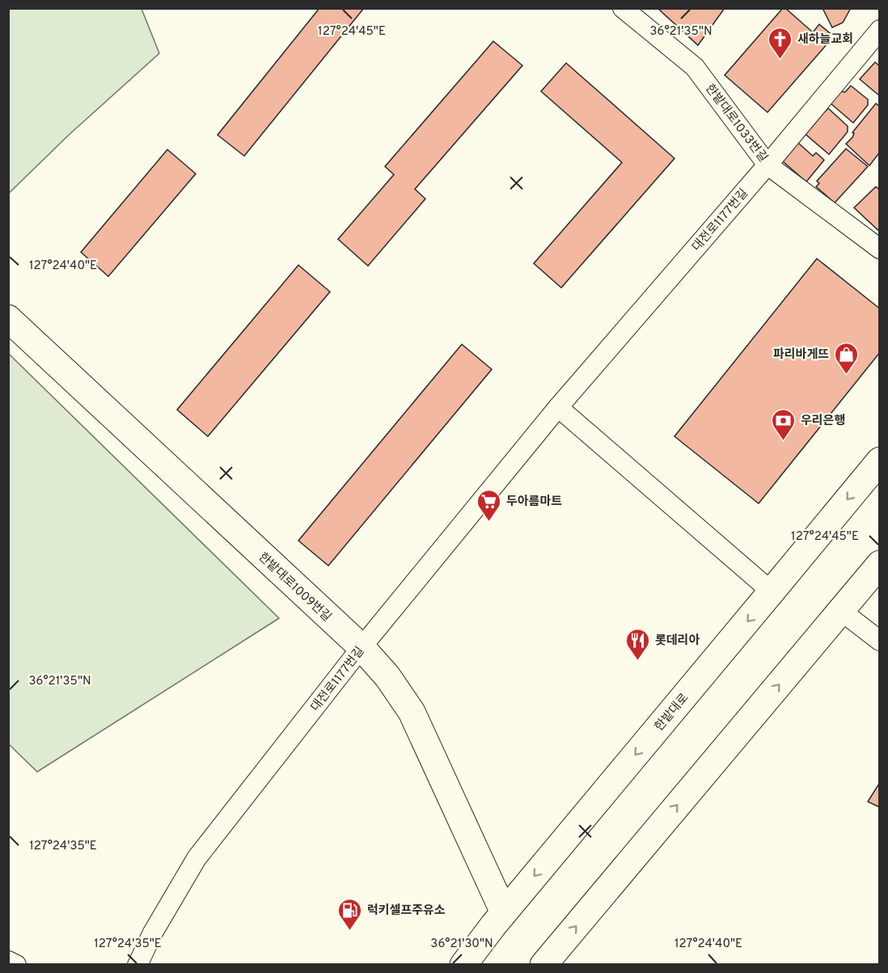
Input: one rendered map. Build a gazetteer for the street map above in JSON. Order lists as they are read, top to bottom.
{
  "streets": {
    "main road": ["한밭대로1009번길", "한밭대로"],
    "street": ["한밭대로1033번길", "대전로1177번길"]
  },
  "crossings": [
    ["한밭대로1033번길", "대전로1177번길"],
    ["대전로1177번길", "한밭대로1009번길"],
    ["한밭대로1009번길", "한밭대로"]
  ],
  "places": {
    "church": ["새하늘교회"],
    "shop": ["파리바게뜨"],
    "bank": ["우리은행"],
    "supermarket": ["두아름마트"],
    "restaurant": ["롯데리아"],
    "fuel station": ["럭키셀프주유소"]
  },
  "coordinates": [
    "127°24'45\"E",
    "36°21'35\"N",
    "127°24'40\"E",
    "127°24'35\"E",
    "36°21'30\"N"
  ]
}
